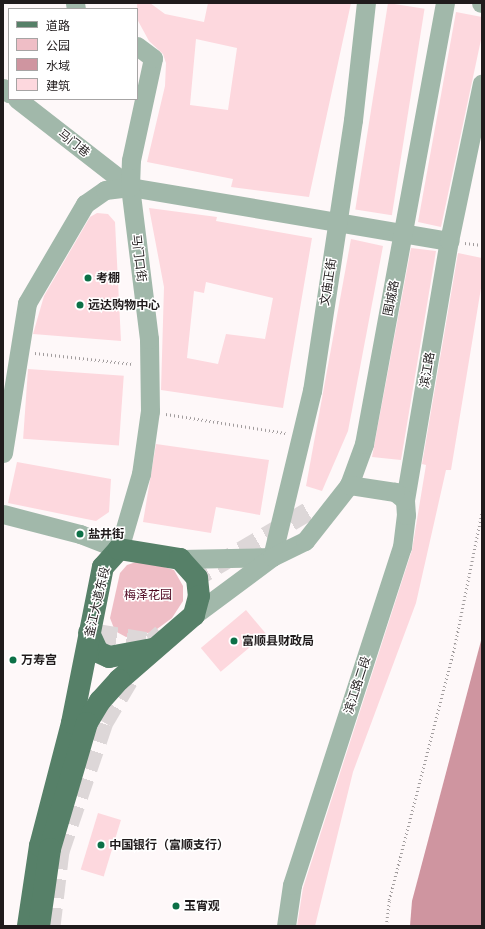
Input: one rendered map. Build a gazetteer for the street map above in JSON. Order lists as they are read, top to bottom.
{
  "streets": {
    "main road": ["釜江大道东段"],
    "street": [
      "马门巷",
      "马门口街",
      "文庙正街",
      "围城路",
      "滨江路",
      "滨江路二段"
    ]
  },
  "crossings": [
    ["马门巷", "马门口街"],
    ["马门口街", "釜江大道东段"],
    ["文庙正街", "围城路"],
    ["滨江路", "滨江路二段"]
  ],
  "parks": ["梅泽花园"],
  "places": [
    "考棚",
    "远达购物中心",
    "盐井街",
    "富顺县财政局",
    "万寿宫",
    "中国银行（富顺支行）",
    "玉宵观"
  ],
  "legend": [
    "道路",
    "公园",
    "水域",
    "建筑"
  ]
}
